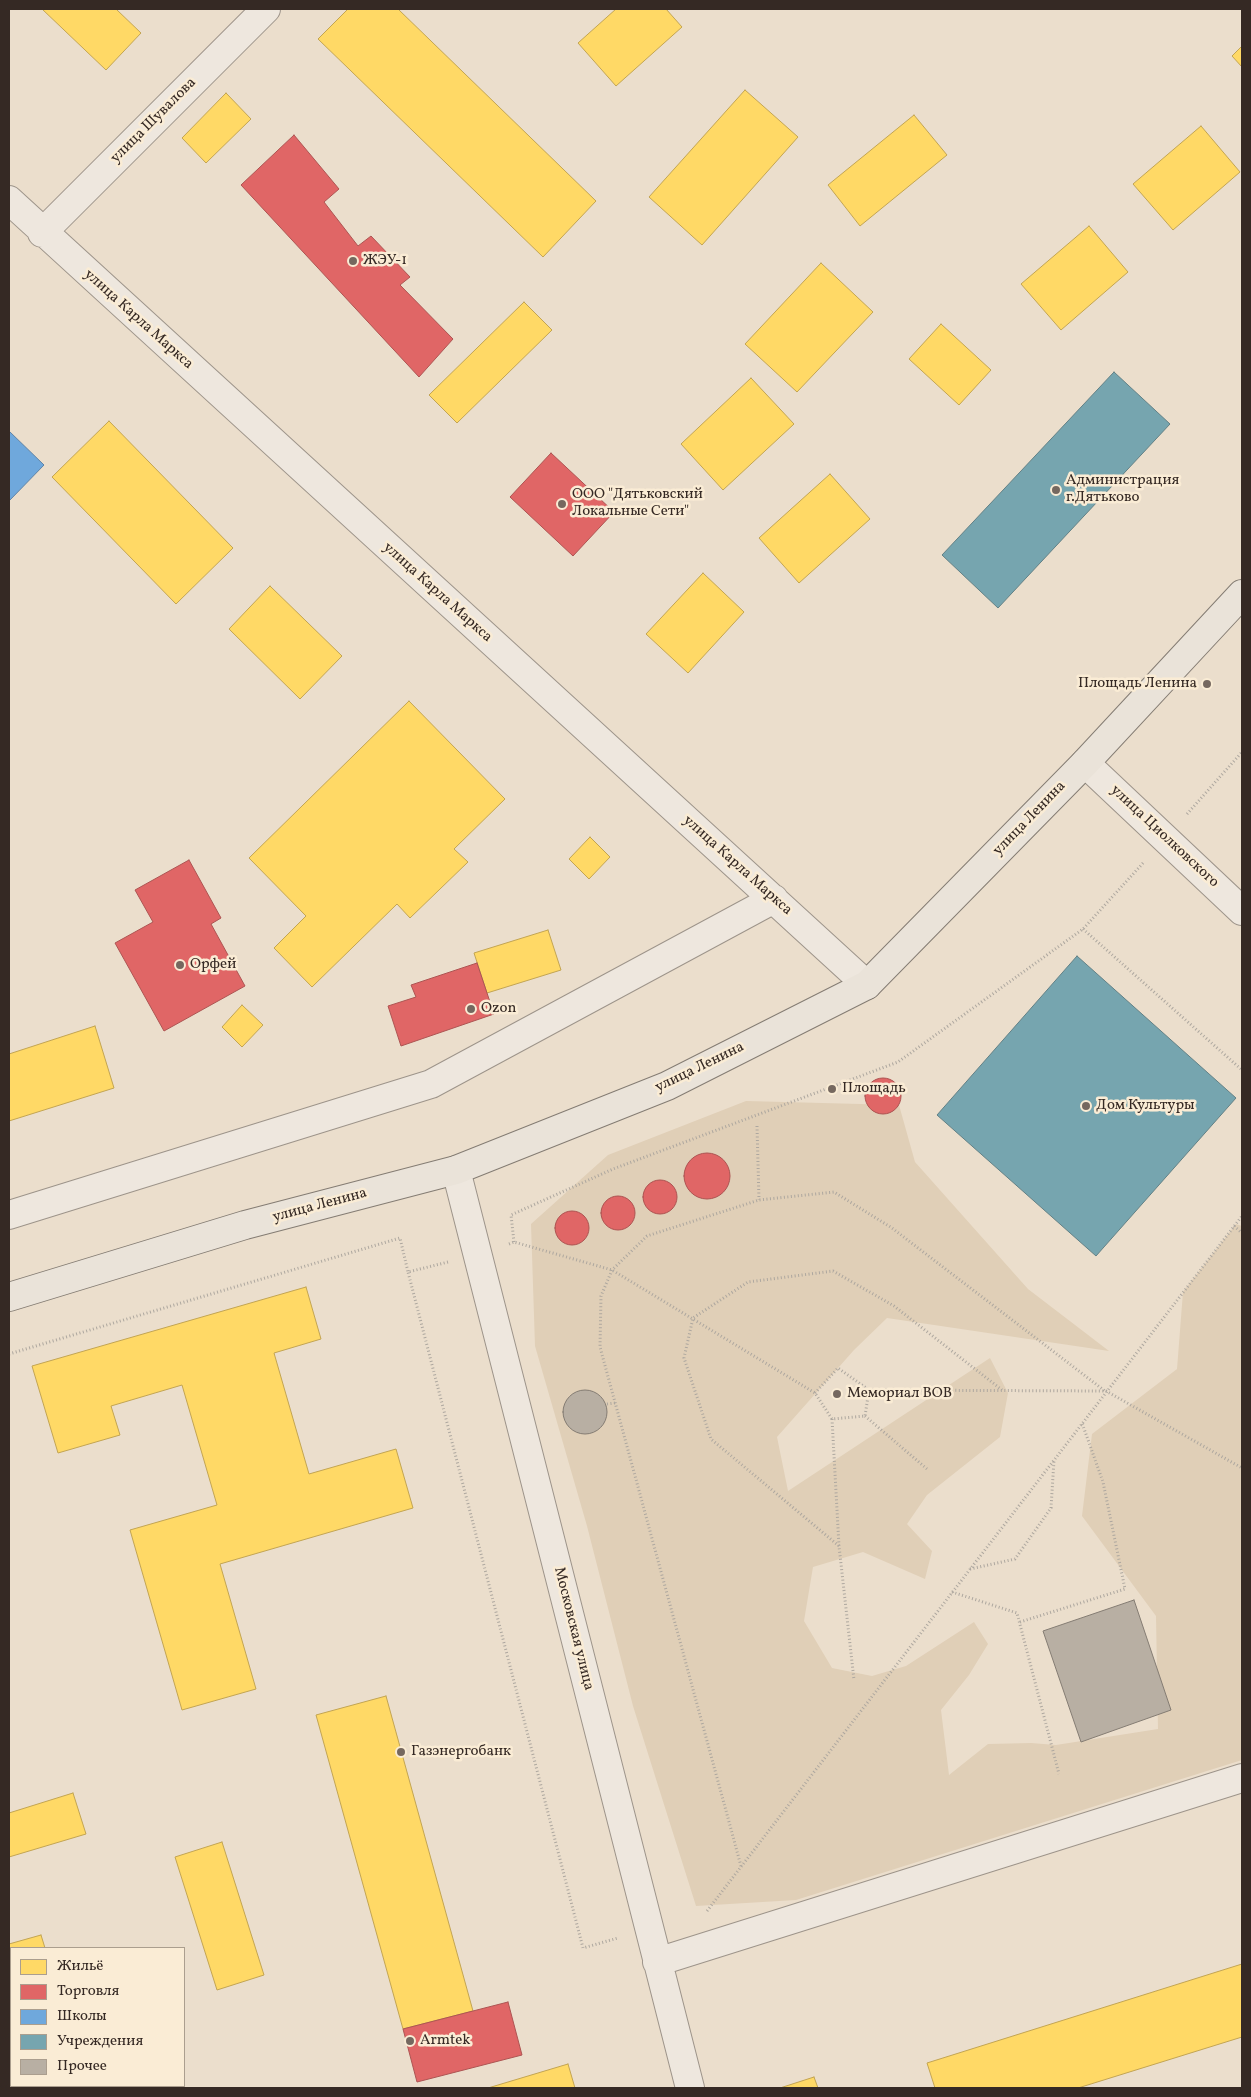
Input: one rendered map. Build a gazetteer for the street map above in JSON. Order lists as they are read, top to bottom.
{
  "streets": {
    "main road": ["улица Ленина"],
    "street": [
      "улица Шувалова",
      "улица Карла Маркса",
      "улица Циолковского",
      "Московская улица"
    ]
  },
  "crossings": [
    ["улица Шувалова", "улица Карла Маркса"],
    ["улица Карла Маркса", "улица Ленина"],
    ["улица Ленина", "улица Циолковского"],
    ["улица Ленина", "Московская улица"]
  ],
  "places": [
    "ЖЭУ-1",
    "Администрация г.Дятьково",
    "ООО \"Дятьковский Локальные Сети\"",
    "Площадь Ленина",
    "Орфей",
    "Ozon",
    "Площадь",
    "Дом Культуры",
    "Мемориал ВОВ",
    "Газэнергобанк",
    "Armtek"
  ],
  "legend": [
    "Жильё",
    "Торговля",
    "Школы",
    "Учреждения",
    "Прочее"
  ]
}
